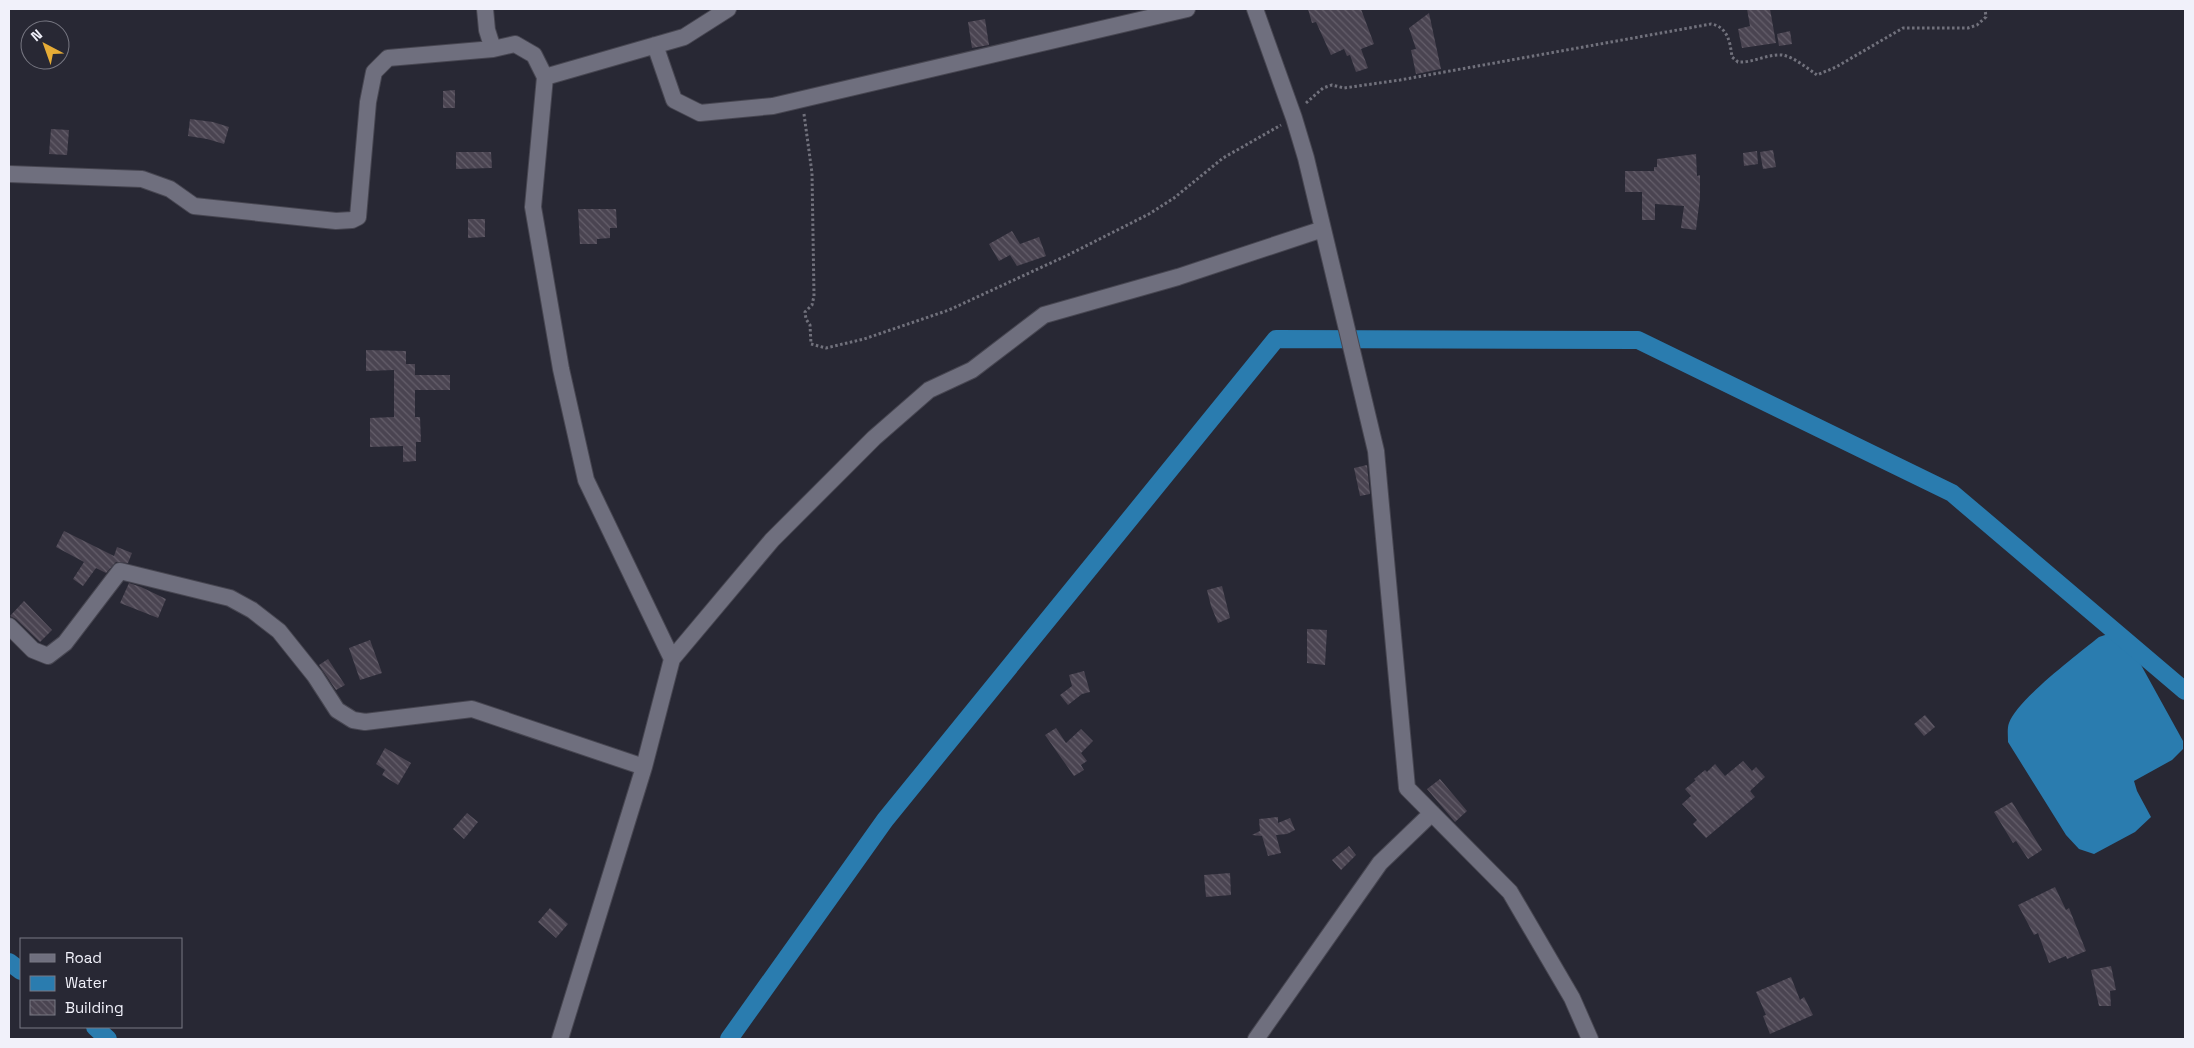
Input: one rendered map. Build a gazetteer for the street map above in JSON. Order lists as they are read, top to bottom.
{
  "legend": ["Road", "Water", "Building"],
  "north": "top left"
}
